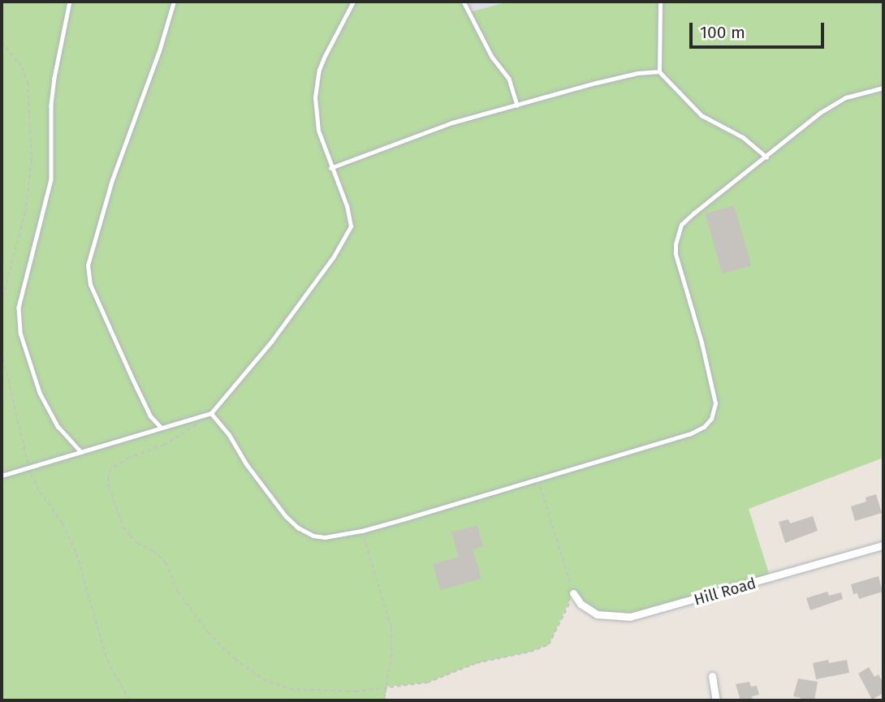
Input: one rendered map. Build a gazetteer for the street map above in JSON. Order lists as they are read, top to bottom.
{
  "streets": {
    "street": ["Hill Road"]
  },
  "scale_bar": "100 m"
}
